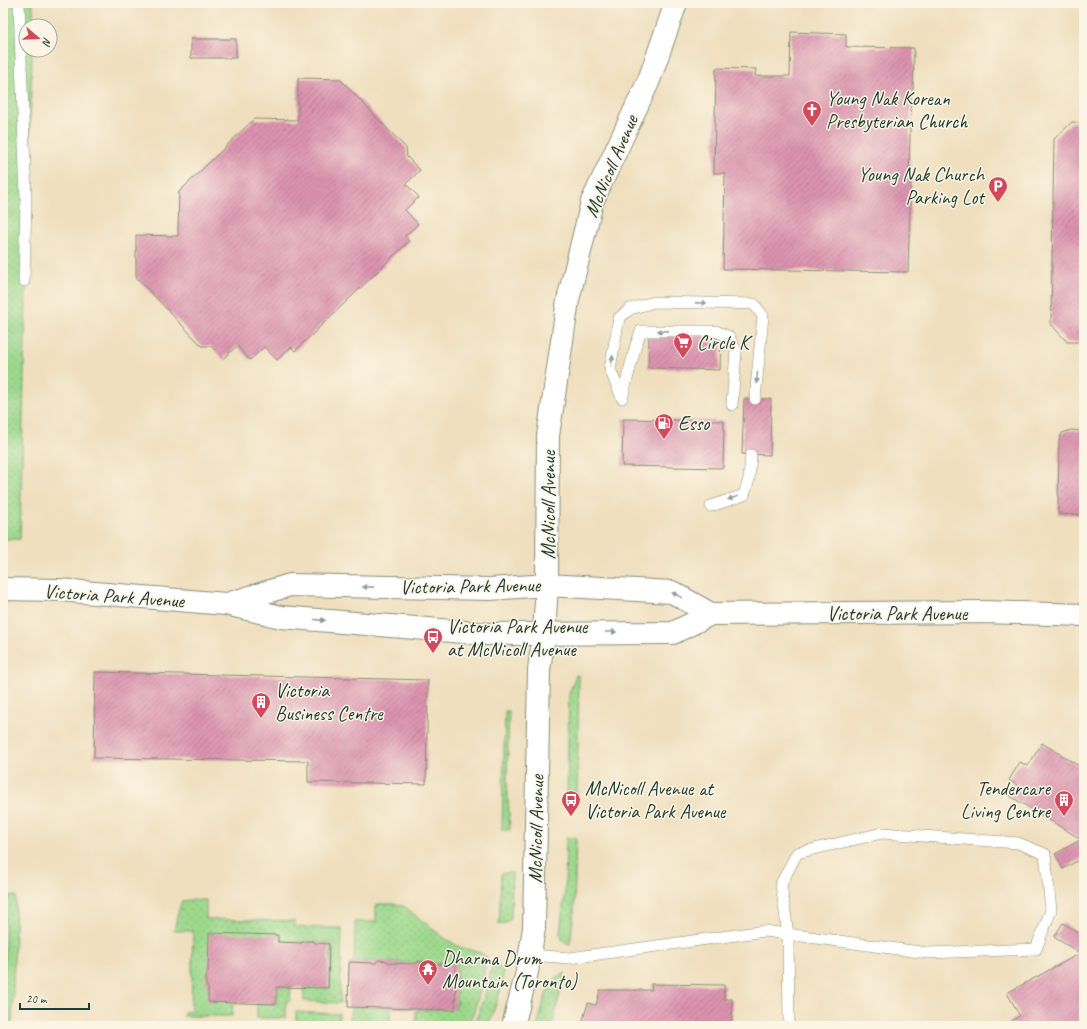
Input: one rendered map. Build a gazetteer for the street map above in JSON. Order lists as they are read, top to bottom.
{
  "streets": {
    "main road": ["McNicoll Avenue", "Victoria Park Avenue"]
  },
  "crossings": [
    ["McNicoll Avenue", "Victoria Park Avenue"]
  ],
  "places": {
    "church": ["Young Nak Korean Presbyterian Church"],
    "parking": ["Young Nak Church Parking Lot"],
    "supermarket": ["Circle K"],
    "fuel station": ["Esso"],
    "bus stop": ["Victoria Park Avenue at McNicoll Avenue", "McNicoll Avenue at Victoria Park Avenue"],
    "building": ["Victoria Business Centre", "Tendercare Living Centre"],
    "temple": ["Dharma Drum Mountain (Toronto)"]
  },
  "scale_bar": "20 m",
  "north": "right"
}
